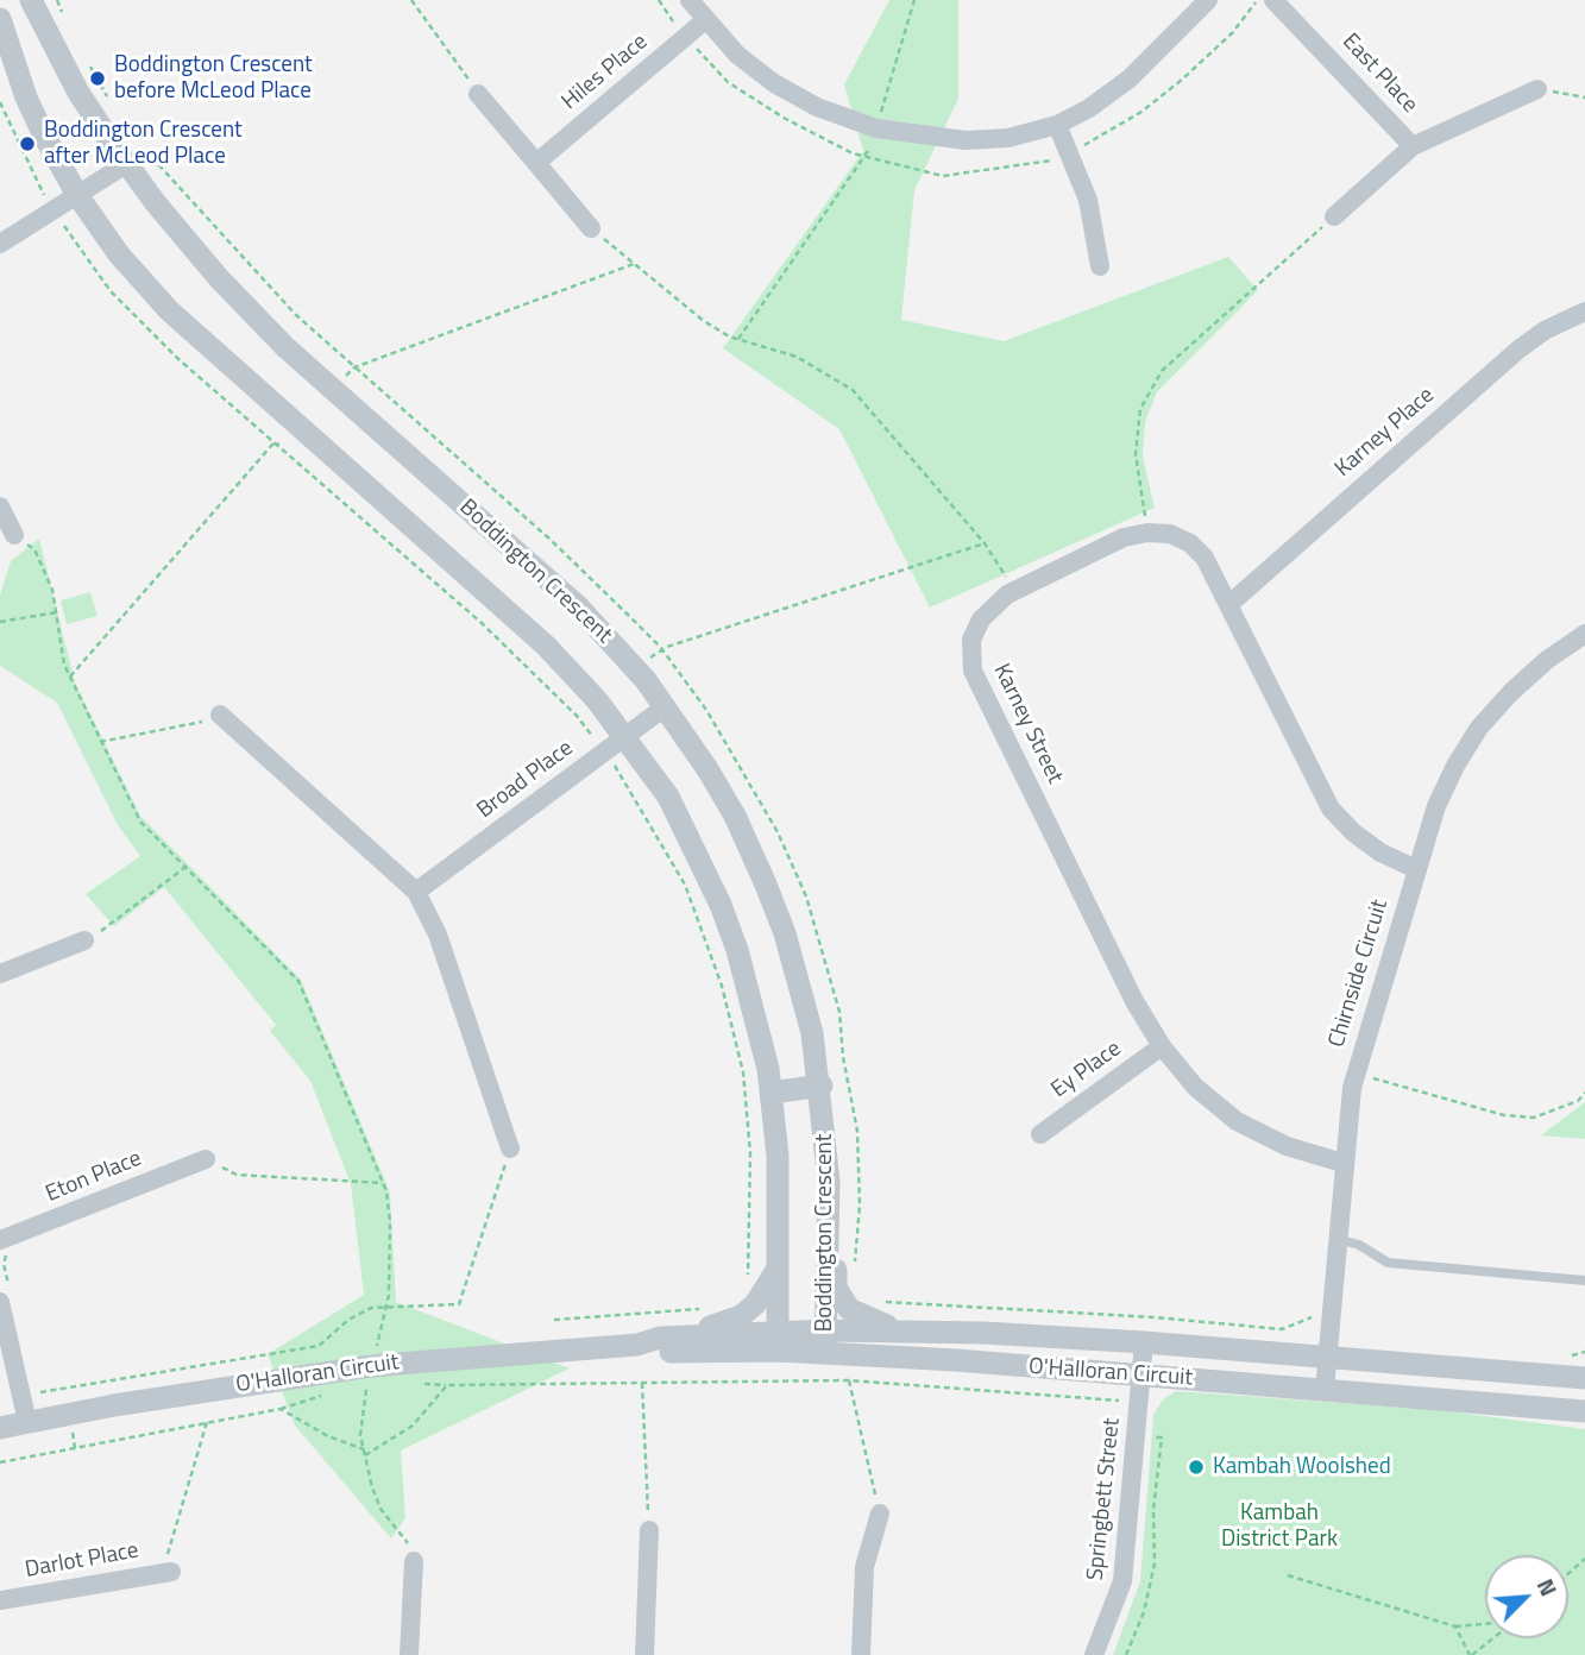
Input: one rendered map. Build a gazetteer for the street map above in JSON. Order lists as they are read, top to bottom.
{
  "streets": {
    "street": [
      "Hiles Place",
      "East Place",
      "Karney Place",
      "Boddington Crescent",
      "Karney Street",
      "Broad Place",
      "Chirnside Circuit",
      "Ey Place",
      "Eton Place",
      "O'Halloran Circuit",
      "Springbett Street",
      "Darlot Place"
    ]
  },
  "crossings": [
    ["Boddington Crescent", "Broad Place"],
    ["Boddington Crescent", "O'Halloran Circuit"],
    ["Karney Street", "Chirnside Circuit"],
    ["Karney Street", "Ey Place"],
    ["Chirnside Circuit", "O'Halloran Circuit"],
    ["O'Halloran Circuit", "Springbett Street"]
  ],
  "parks": ["Kambah District Park"],
  "places": ["Boddington Crescent before McLeod Place", "Boddington Crescent after McLeod Place", "Kambah Woolshed"],
  "north": "top right"
}
